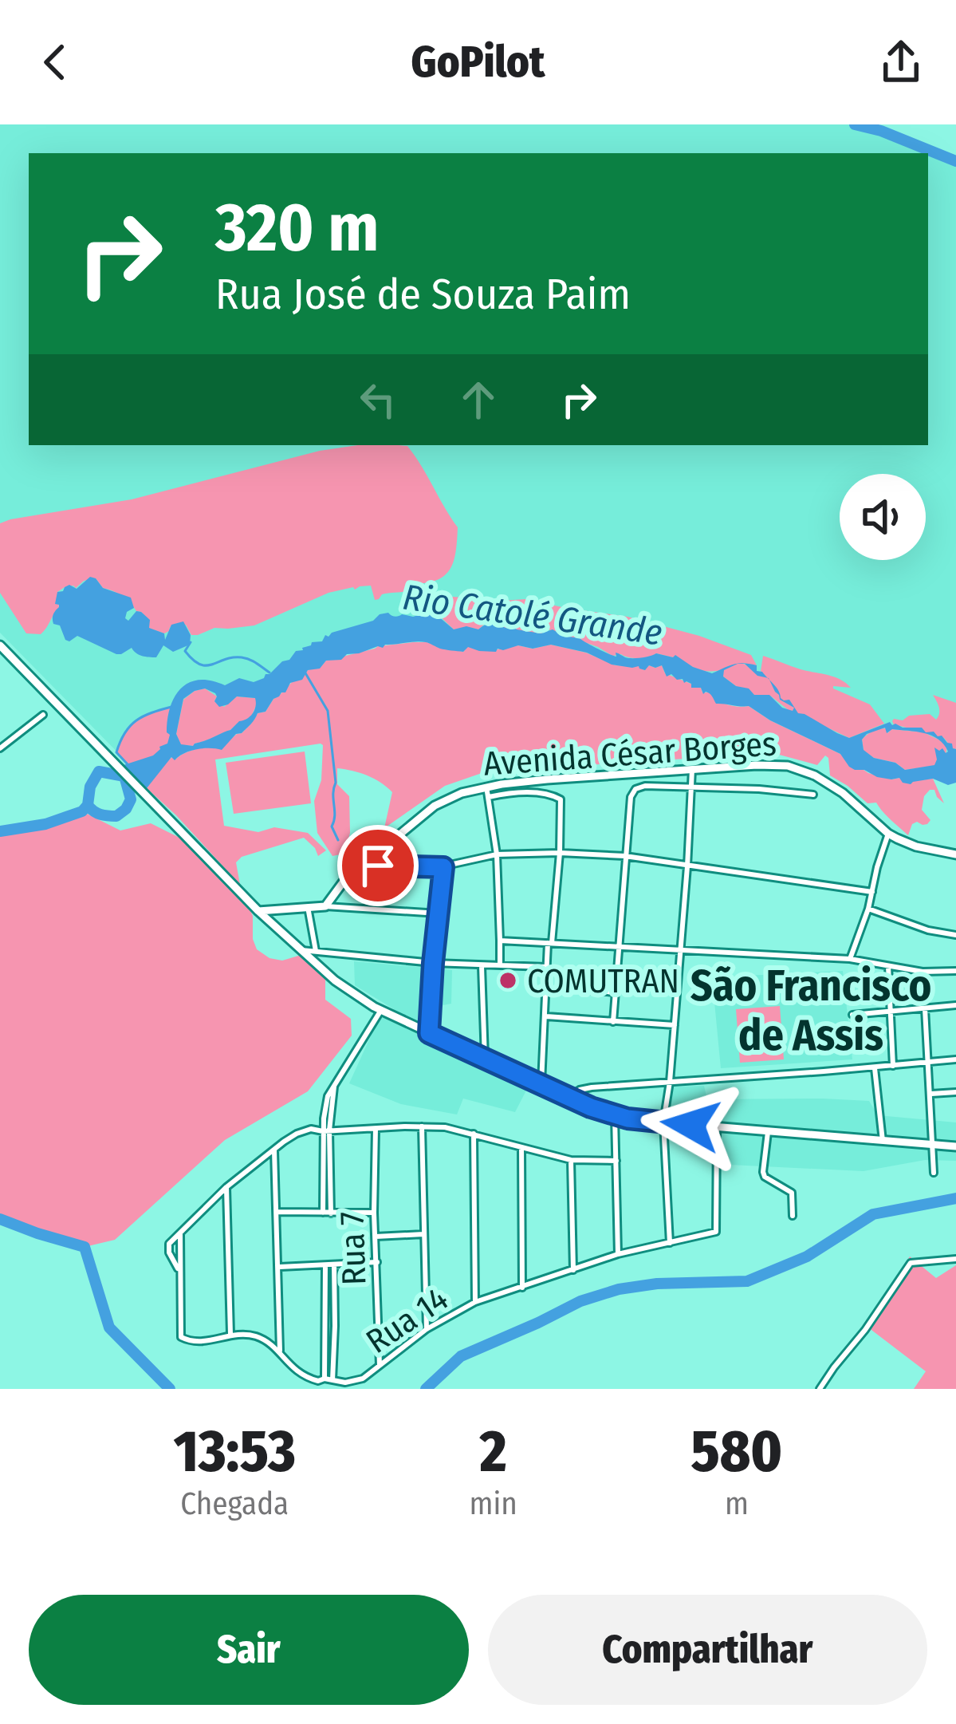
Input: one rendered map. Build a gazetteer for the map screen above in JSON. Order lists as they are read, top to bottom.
{
  "streets": {
    "main road": ["Avenida César Borges"],
    "street": ["Rua 7", "Rua 14"]
  },
  "crossings": [
    ["Rua 7", "Rua 14"]
  ],
  "districts": ["São Francisco de Assis"],
  "water": ["Rio Catolé Grande"],
  "places": ["COMUTRAN"],
  "page": {
    "header": "GoPilot",
    "turn": ["320 m", "Rua José de Souza Paim"],
    "eta": [
      "13:53",
      "Chegada",
      "2",
      "min",
      "580",
      "m"
    ],
    "buttons": ["Sair", "Compartilhar"]
  }
}
